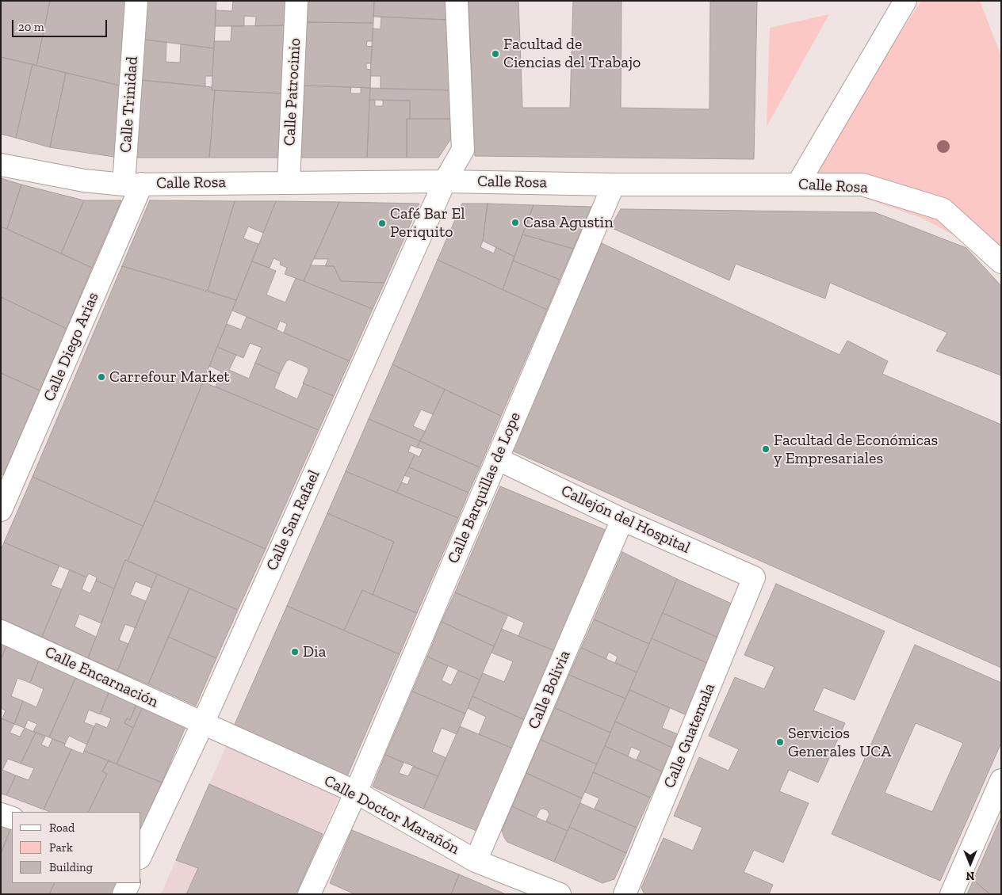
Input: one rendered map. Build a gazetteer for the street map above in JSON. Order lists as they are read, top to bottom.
{
  "streets": {
    "street": [
      "Calle Patrocinio",
      "Calle Trinidad",
      "Calle Rosa",
      "Calle Diego Arias",
      "Calle Barquillas de Lope",
      "Callejón del Hospital",
      "Calle San Rafael",
      "Calle Encarnación",
      "Calle Bolivia",
      "Calle Guatemala",
      "Calle Doctor Marañón"
    ]
  },
  "crossings": [
    ["Calle Patrocinio", "Calle Rosa"],
    ["Calle Trinidad", "Calle Rosa"],
    ["Calle Trinidad", "Calle Diego Arias"],
    ["Calle Rosa", "Calle Diego Arias"],
    ["Calle Rosa", "Calle Barquillas de Lope"],
    ["Calle Rosa", "Calle San Rafael"],
    ["Calle Barquillas de Lope", "Callejón del Hospital"],
    ["Calle Barquillas de Lope", "Calle Doctor Marañón"],
    ["Callejón del Hospital", "Calle Bolivia"],
    ["Callejón del Hospital", "Calle Guatemala"],
    ["Calle San Rafael", "Calle Encarnación"],
    ["Calle San Rafael", "Calle Doctor Marañón"],
    ["Calle Encarnación", "Calle Doctor Marañón"],
    ["Calle Bolivia", "Calle Doctor Marañón"]
  ],
  "places": [
    "Facultad de Ciencias del Trabajo",
    "Casa Agustin",
    "Café Bar El Periquito",
    "Carrefour Market",
    "Facultad de Económicas y Empresariales",
    "Dia",
    "Servicios Generales UCA"
  ],
  "legend": ["Road", "Park", "Building"],
  "scale_bar": "20 m",
  "north": "bottom"
}
